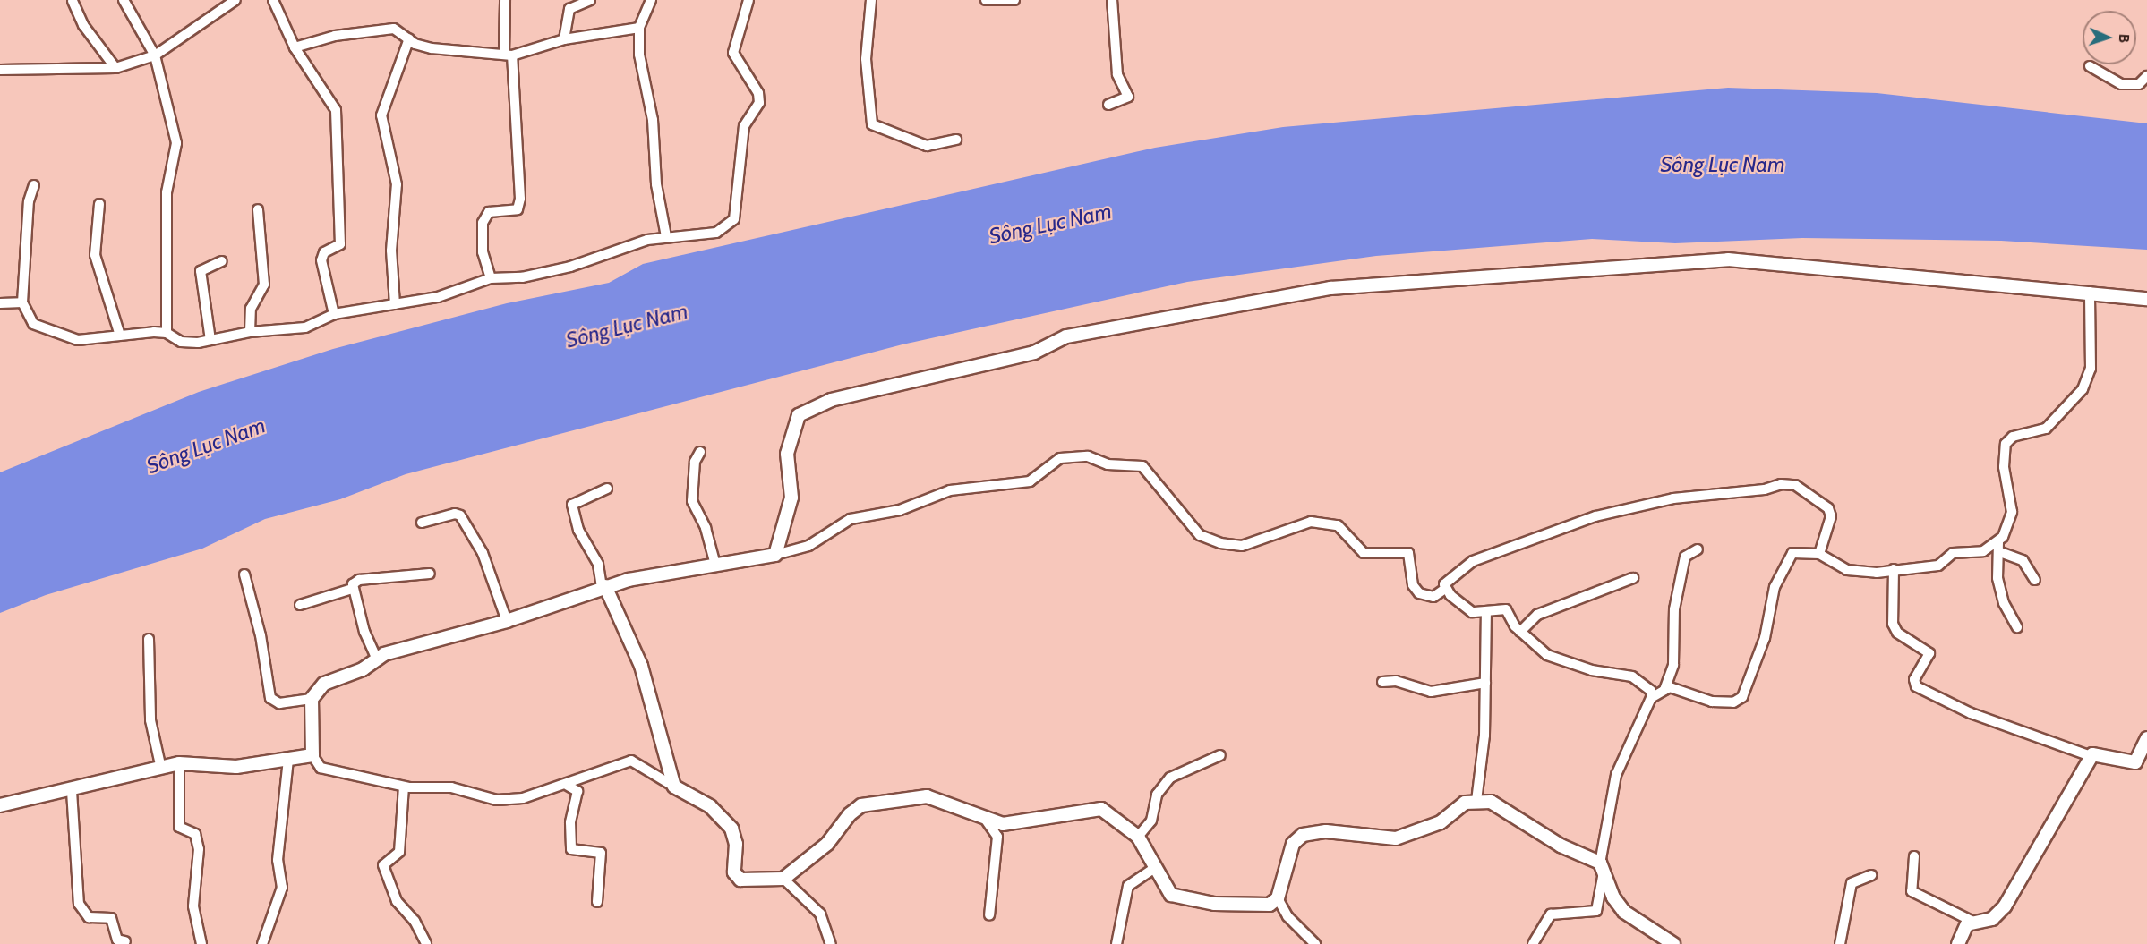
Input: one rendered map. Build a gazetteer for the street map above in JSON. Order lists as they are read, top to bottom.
{
  "water": ["Sông Lục Nam"],
  "north": "right"
}
